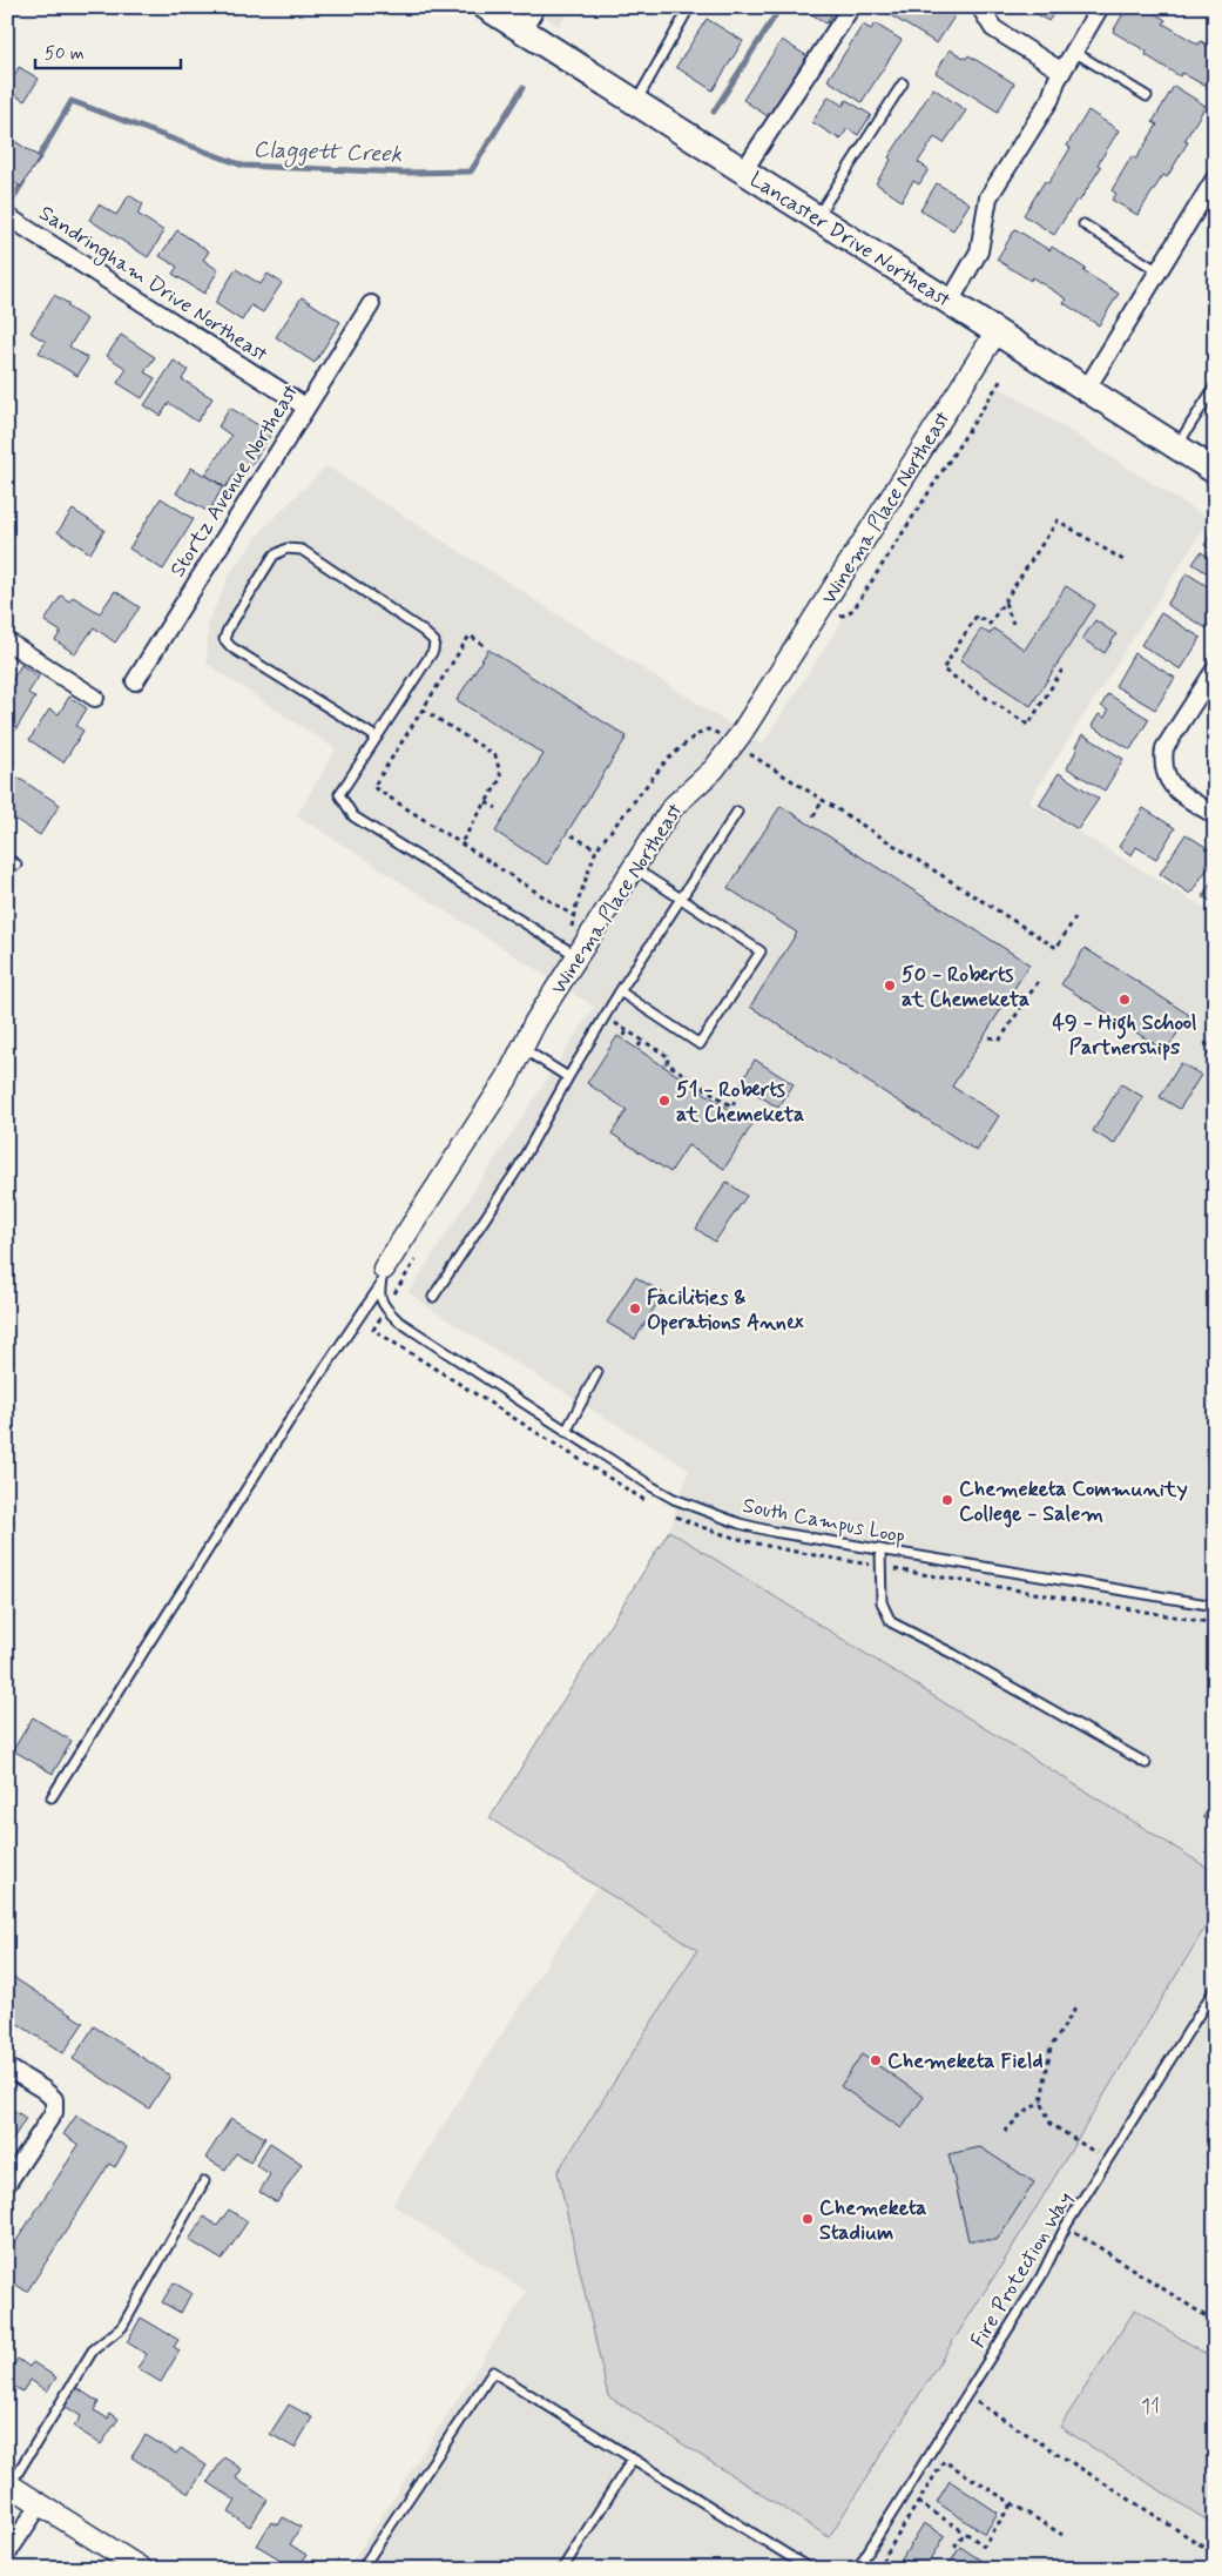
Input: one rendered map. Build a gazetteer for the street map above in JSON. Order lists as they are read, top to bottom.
{
  "streets": {
    "main road": ["Lancaster Drive Northeast"],
    "street": ["Sandringham Drive Northeast", "Stortz Avenue Northeast", "Winema Place Northeast"],
    "lane": ["South Campus Loop", "Fire Protection Way"]
  },
  "crossings": [
    ["Lancaster Drive Northeast", "Winema Place Northeast"],
    ["Sandringham Drive Northeast", "Stortz Avenue Northeast"]
  ],
  "water": ["Claggett Creek"],
  "parks": ["11"],
  "places": [
    "50 - Roberts at Chemeketa",
    "49 - High School Partnerships",
    "51 - Roberts at Chemeketa",
    "Facilities & Operations Annex",
    "Chemeketa Community College - Salem",
    "Chemeketa Field",
    "Chemeketa Stadium"
  ],
  "scale_bar": "50 m"
}
